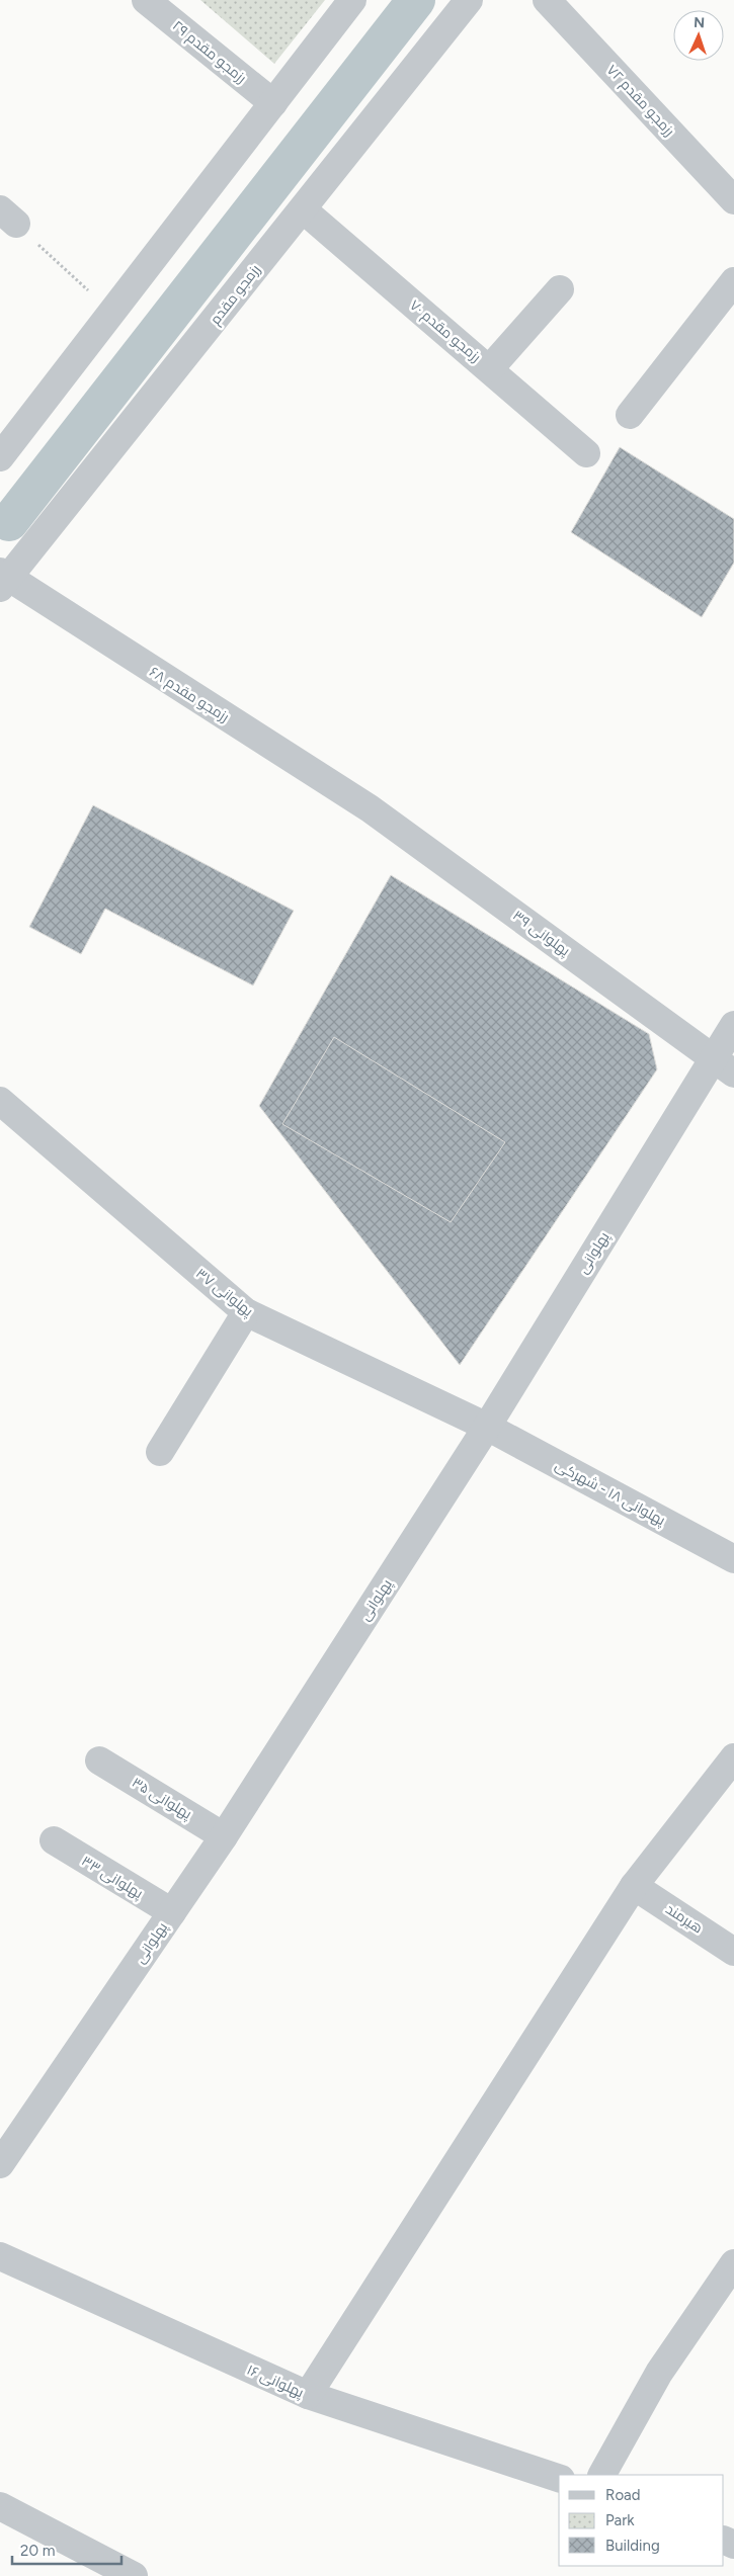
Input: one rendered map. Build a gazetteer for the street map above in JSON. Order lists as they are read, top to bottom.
{
  "streets": {
    "street": [
      "رزمجو مقدم ۲۹",
      "رزمجو مقدم ۷۲",
      "رزمجو مقدم",
      "رزمجو مقدم ۷۰",
      "رزمجو مقدم ۶۸",
      "پهلوانی ۳۹",
      "پهلوانی",
      "پهلوانی ۳۷",
      "پهلوانی ۱۸ - شهرکی",
      "پهلوانی ۳۵",
      "پهلوانی ۳۳",
      "هیرمند",
      "پهلوانی ۱۶"
    ]
  },
  "crossings": [
    ["رزمجو مقدم", "رزمجو مقدم ۷۰"],
    ["رزمجو مقدم", "رزمجو مقدم ۶۸"],
    ["رزمجو مقدم ۶۸", "پهلوانی ۳۹"],
    ["پهلوانی ۳۹", "پهلوانی"],
    ["پهلوانی", "پهلوانی ۳۷"],
    ["پهلوانی", "پهلوانی ۱۸ - شهرکی"],
    ["پهلوانی", "پهلوانی ۳۵"],
    ["پهلوانی", "پهلوانی ۳۳"],
    ["پهلوانی ۳۷", "پهلوانی ۱۸ - شهرکی"]
  ],
  "legend": ["Road", "Park", "Building"],
  "scale_bar": "20 m",
  "north": "top"
}
